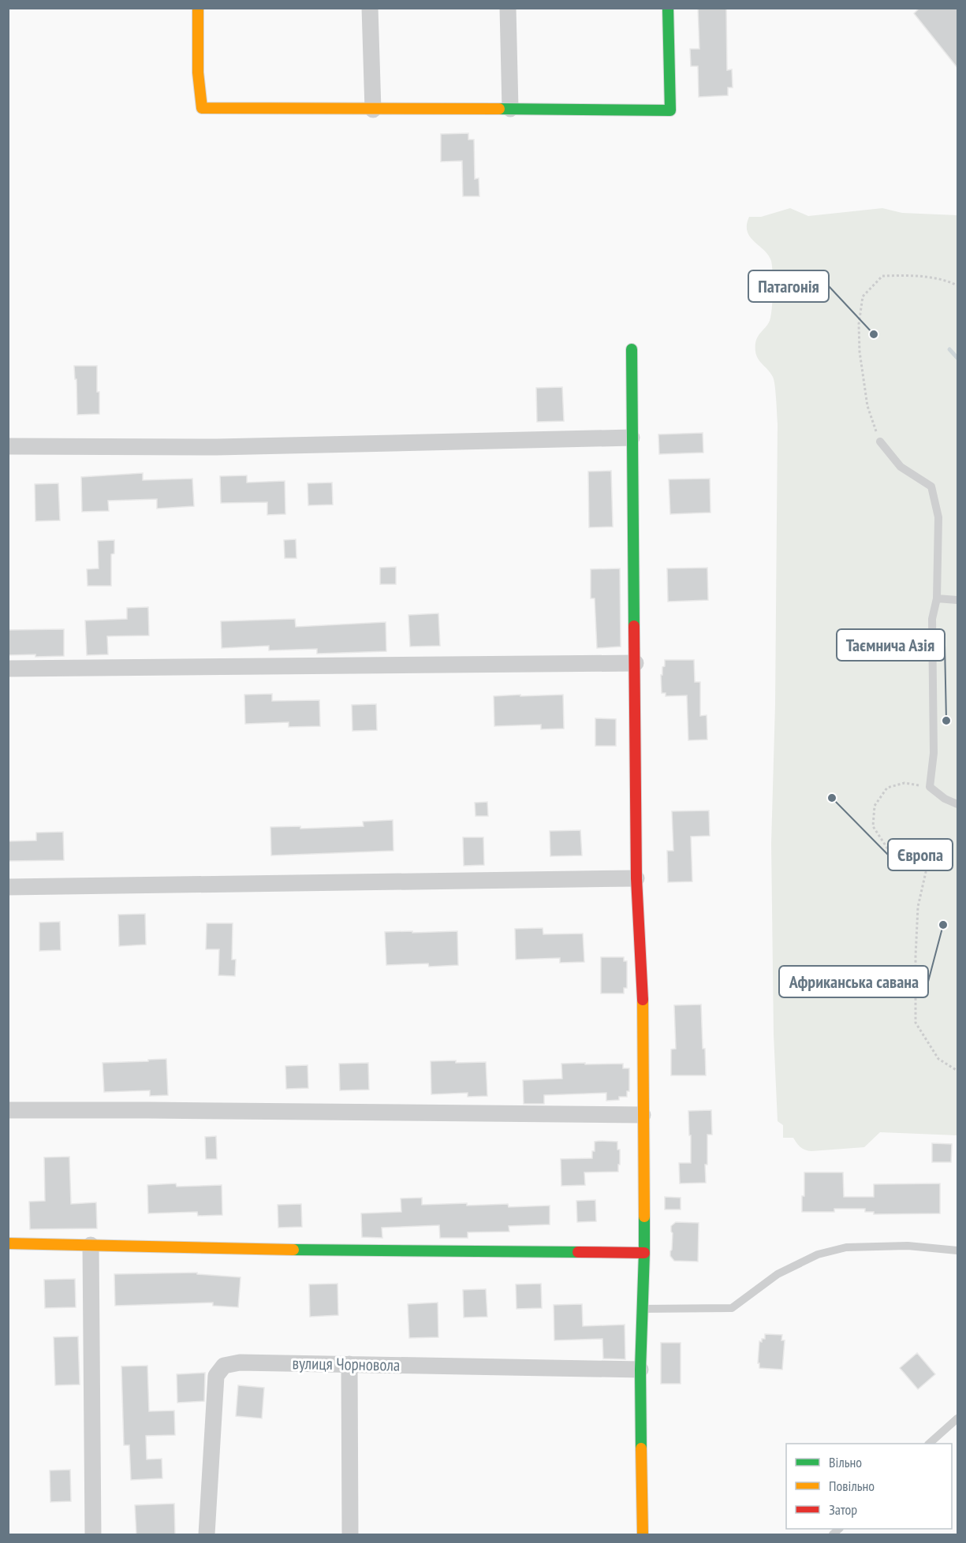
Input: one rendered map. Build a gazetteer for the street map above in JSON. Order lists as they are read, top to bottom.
{
  "streets": {
    "street": ["вулиця Чорновола"]
  },
  "places": [
    "Патагонія",
    "Таємнича Азія",
    "Європа",
    "Африканська савана"
  ],
  "legend": ["Вільно", "Повільно", "Затор"]
}
